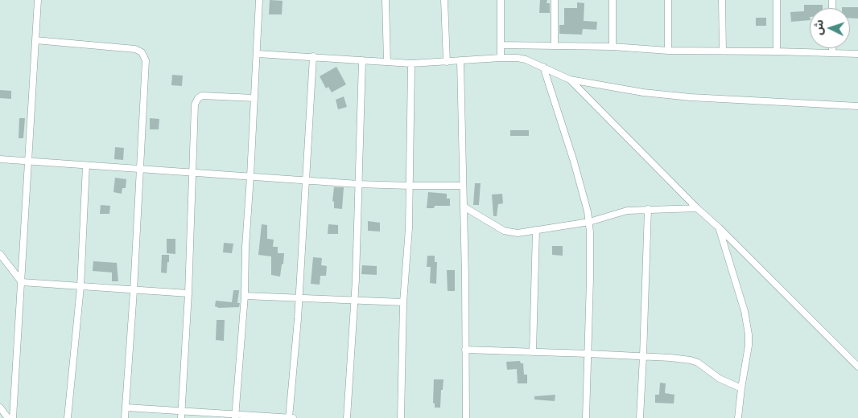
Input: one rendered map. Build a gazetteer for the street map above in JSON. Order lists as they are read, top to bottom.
{
  "north": "left"
}
